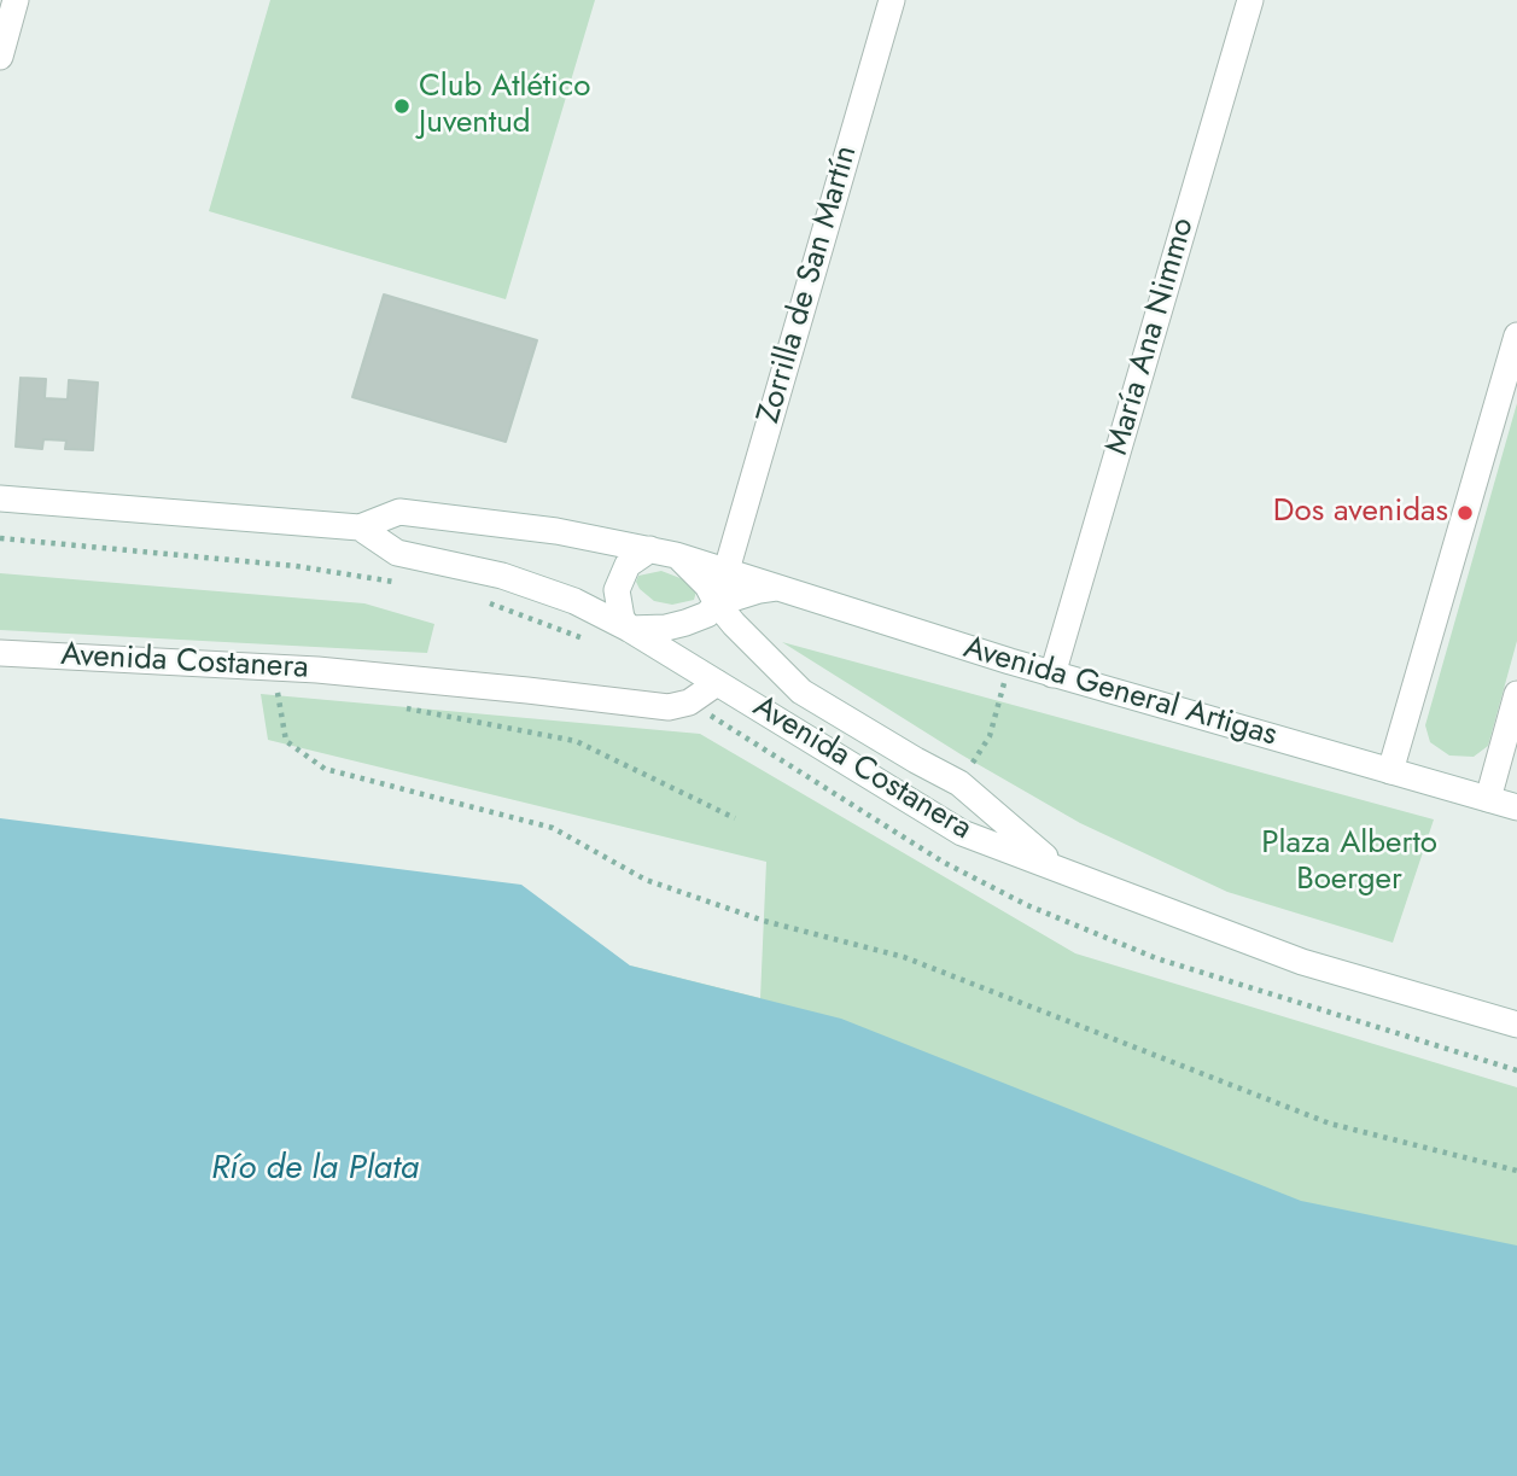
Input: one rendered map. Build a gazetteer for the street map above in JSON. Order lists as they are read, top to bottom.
{
  "streets": {
    "street": [
      "Zorrilla de San Martín",
      "María Ana Nimmo",
      "Avenida Costanera",
      "Avenida General Artigas"
    ]
  },
  "crossings": [
    ["Zorrilla de San Martín", "Avenida Costanera"],
    ["Zorrilla de San Martín", "Avenida General Artigas"],
    ["María Ana Nimmo", "Avenida General Artigas"]
  ],
  "water": ["Río de la Plata"],
  "parks": ["Plaza Alberto Boerger"],
  "places": ["Club Atlético Juventud", "Dos avenidas"]
}
